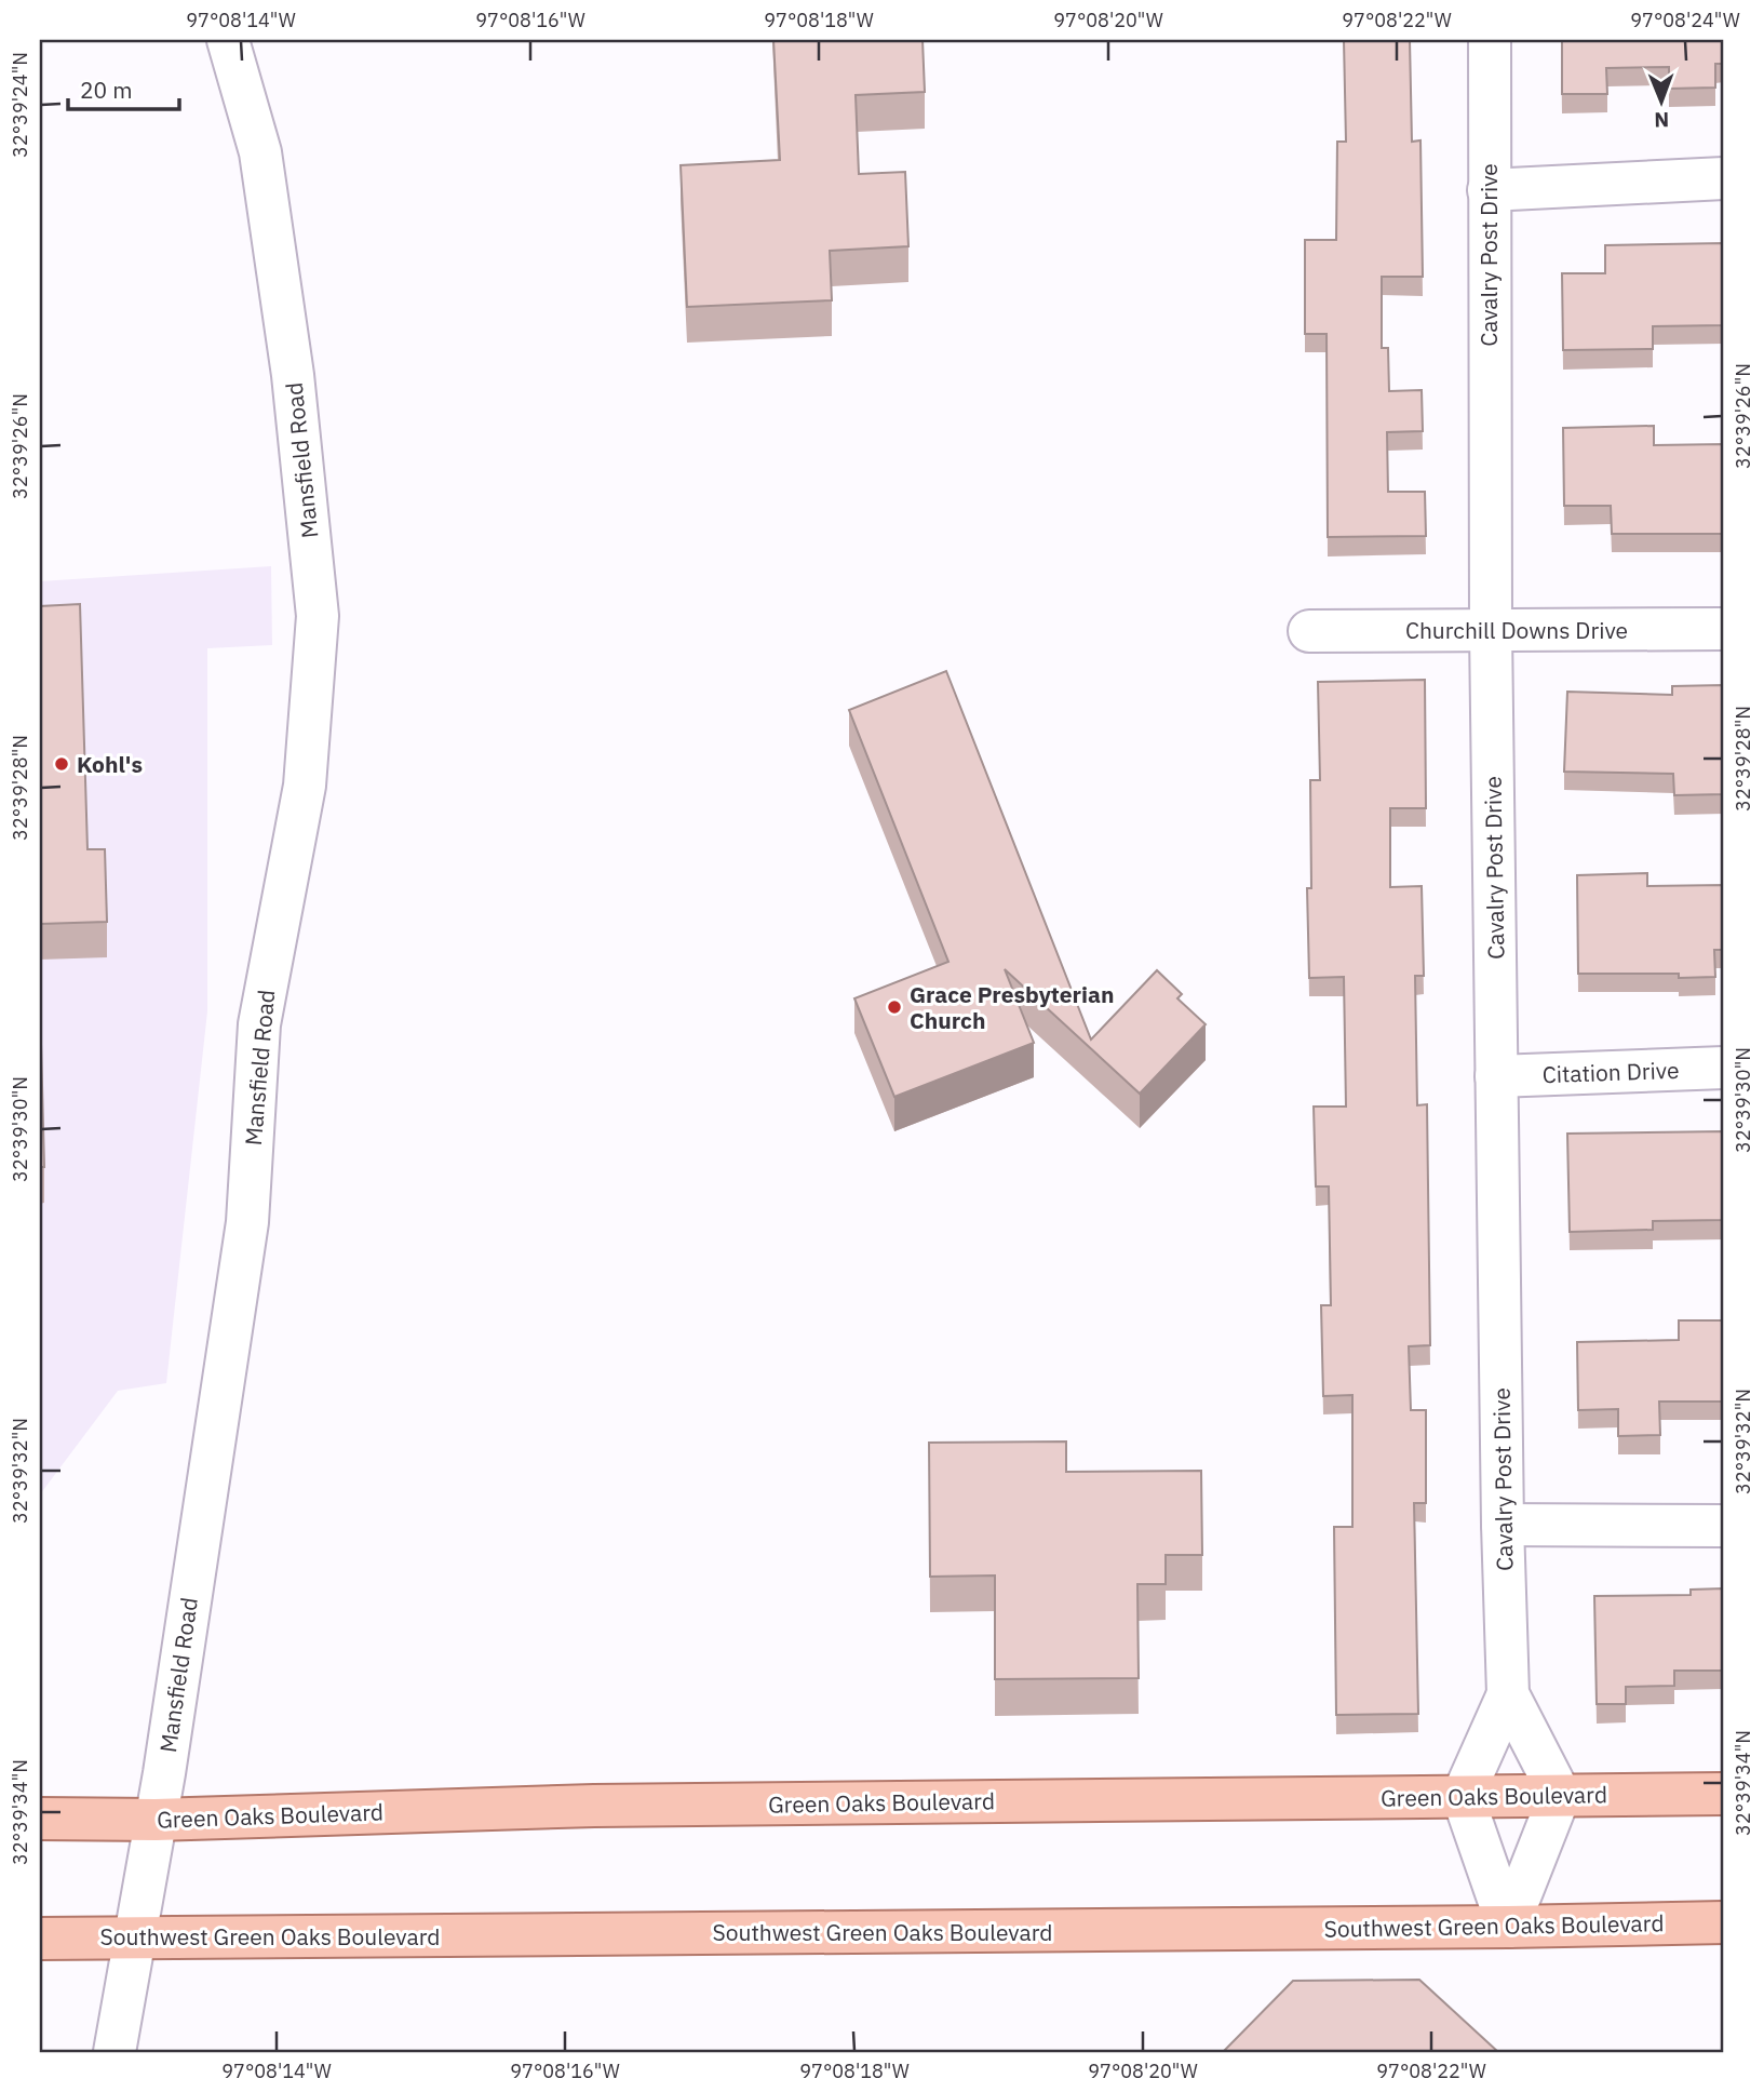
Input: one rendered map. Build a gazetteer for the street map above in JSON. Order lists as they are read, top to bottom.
{
  "streets": {
    "main road": ["Green Oaks Boulevard", "Southwest Green Oaks Boulevard"],
    "street": [
      "Cavalry Post Drive",
      "Mansfield Road",
      "Churchill Downs Drive",
      "Citation Drive"
    ]
  },
  "crossings": [
    ["Cavalry Post Drive", "Churchill Downs Drive"],
    ["Cavalry Post Drive", "Citation Drive"],
    ["Cavalry Post Drive", "Green Oaks Boulevard"],
    ["Mansfield Road", "Green Oaks Boulevard"],
    ["Mansfield Road", "Southwest Green Oaks Boulevard"]
  ],
  "places": ["Kohl's", "Grace Presbyterian Church"],
  "scale_bar": "20 m",
  "north": "bottom",
  "coordinates": [
    "97°08'14\"W",
    "97°08'16\"W",
    "97°08'18\"W",
    "97°08'20\"W",
    "97°08'22\"W",
    "97°08'24\"W",
    "32°39'24\"N",
    "32°39'26\"N",
    "32°39'28\"N",
    "32°39'30\"N",
    "32°39'32\"N",
    "32°39'34\"N"
  ]
}
